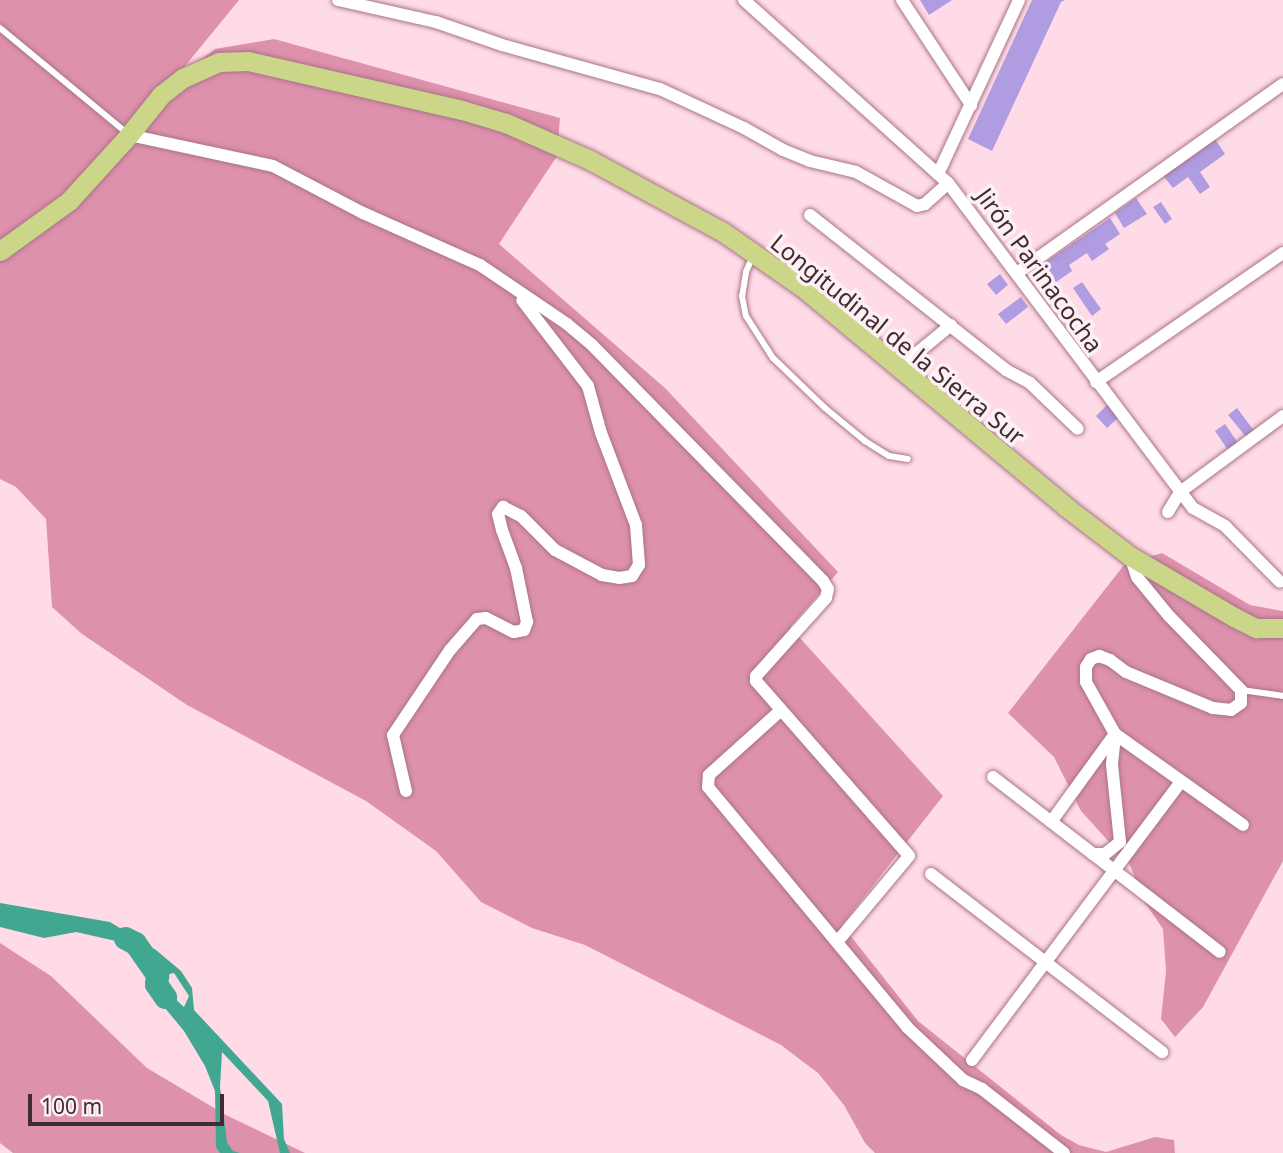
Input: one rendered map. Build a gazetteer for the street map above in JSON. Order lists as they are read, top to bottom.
{
  "streets": {
    "main road": ["Longitudinal de la Sierra Sur"],
    "street": ["Jirón Parinacocha"]
  },
  "scale_bar": "100 m"
}
